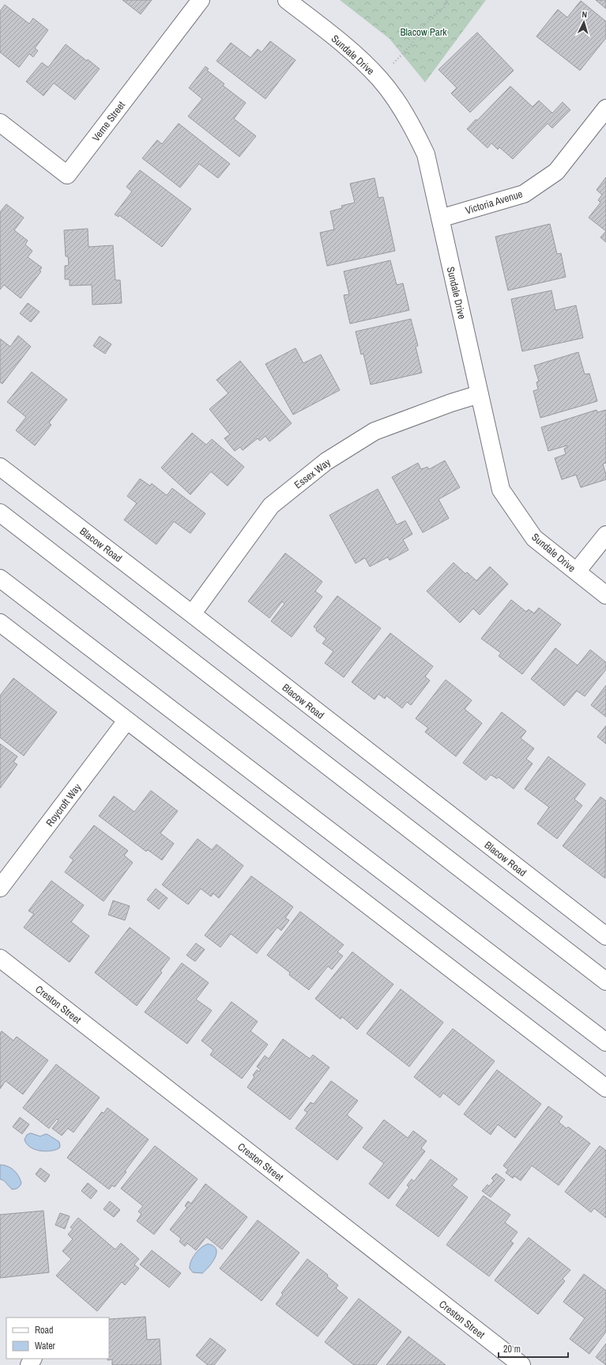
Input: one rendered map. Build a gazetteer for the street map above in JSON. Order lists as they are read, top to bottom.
{
  "streets": {
    "street": [
      "Sundale Drive",
      "Verne Street",
      "Victoria Avenue",
      "Essex Way",
      "Blacow Road",
      "Roycroft Way",
      "Creston Street"
    ]
  },
  "crossings": [
    ["Sundale Drive", "Victoria Avenue"],
    ["Sundale Drive", "Essex Way"],
    ["Essex Way", "Blacow Road"]
  ],
  "parks": ["Blacow Park"],
  "legend": ["Road", "Water"],
  "scale_bar": "20 m",
  "north": "top"
}
